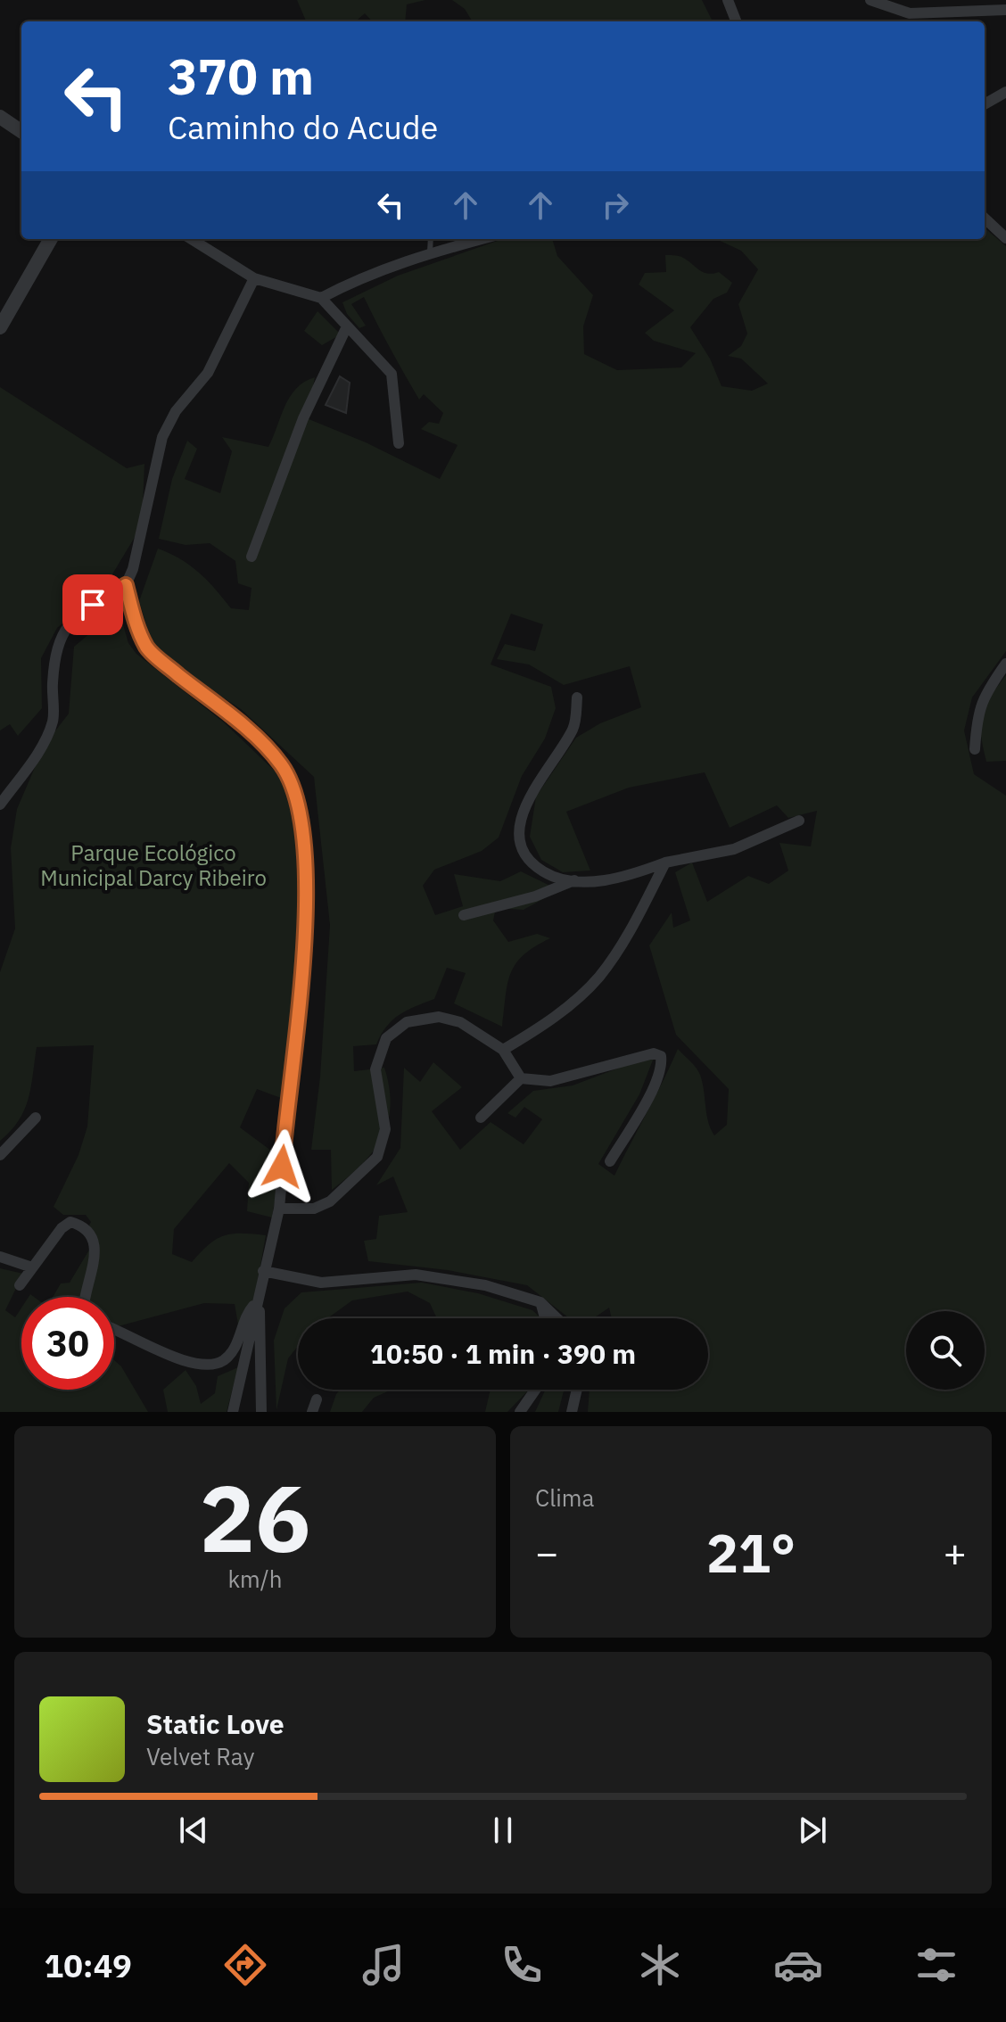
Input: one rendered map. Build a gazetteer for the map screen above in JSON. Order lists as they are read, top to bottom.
{
  "parks": ["Parque Ecológico Municipal Darcy Ribeiro"],
  "page": {
    "turn": ["370 m", "Caminho do Acude"],
    "limit": "30",
    "trip": "10:50 · 1 min · 390 m",
    "tile": [
      ["26", "km/h"],
      "Clima"
    ],
    "heat": ["−", "21°", "+"],
    "song": ["Static Love", "Velvet Ray"],
    "tabs": "10:49"
  }
}
